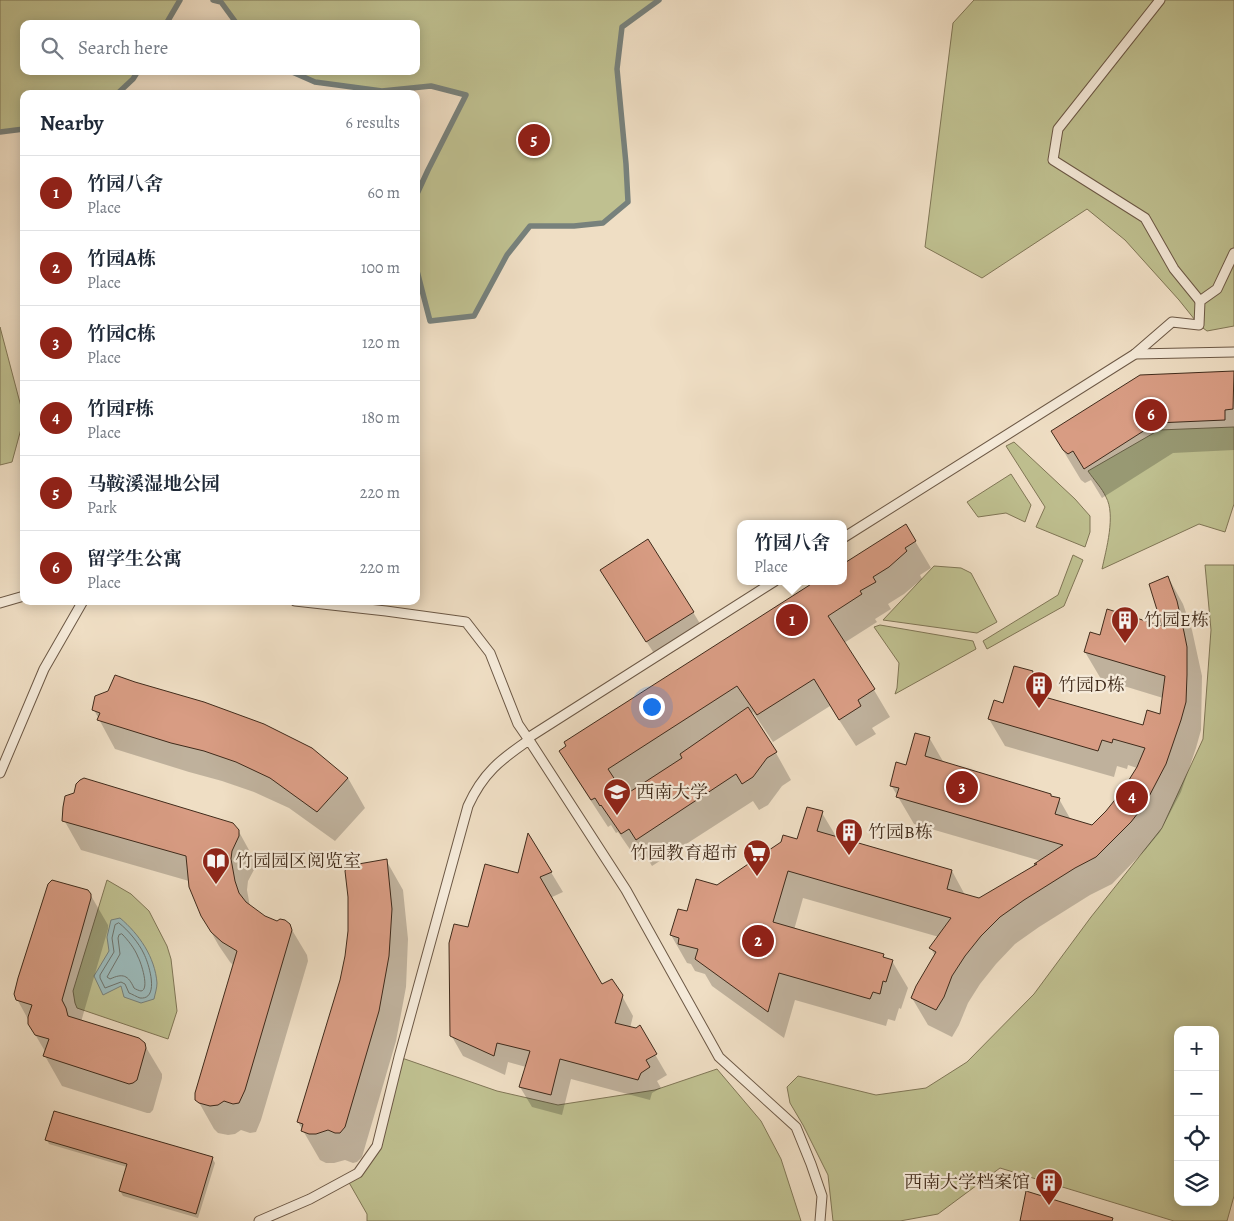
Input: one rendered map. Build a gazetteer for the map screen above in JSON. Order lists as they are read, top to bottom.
{
  "places": {
    "building": [
      "竹园E栋",
      "竹园D栋",
      "竹园B栋",
      "西南大学档案馆"
    ],
    "school or university": ["西南大学"],
    "supermarket": ["竹园教育超市"],
    "library": ["竹园园区阅览室"]
  },
  "page": {
    "search": "Search here",
    "heading": ["Nearby", "6 results"],
    "pins": [
      "5",
      "6",
      "1",
      "3",
      "4",
      "2"
    ],
    "list": [
      {
        "mark": "1",
        "name": "竹园八舍",
        "note": "Place",
        "value": "60 m"
      },
      {
        "mark": "2",
        "name": "竹园A栋",
        "note": "Place",
        "value": "100 m"
      },
      {
        "mark": "3",
        "name": "竹园C栋",
        "note": "Place",
        "value": "120 m"
      },
      {
        "mark": "4",
        "name": "竹园F栋",
        "note": "Place",
        "value": "180 m"
      },
      {
        "mark": "5",
        "name": "马鞍溪湿地公园",
        "note": "Park",
        "value": "220 m"
      },
      {
        "mark": "6",
        "name": "留学生公寓",
        "note": "Place",
        "value": "220 m"
      }
    ],
    "popup": ["竹园八舍", "Place"],
    "map_buttons": ["+", "−"]
  }
}
